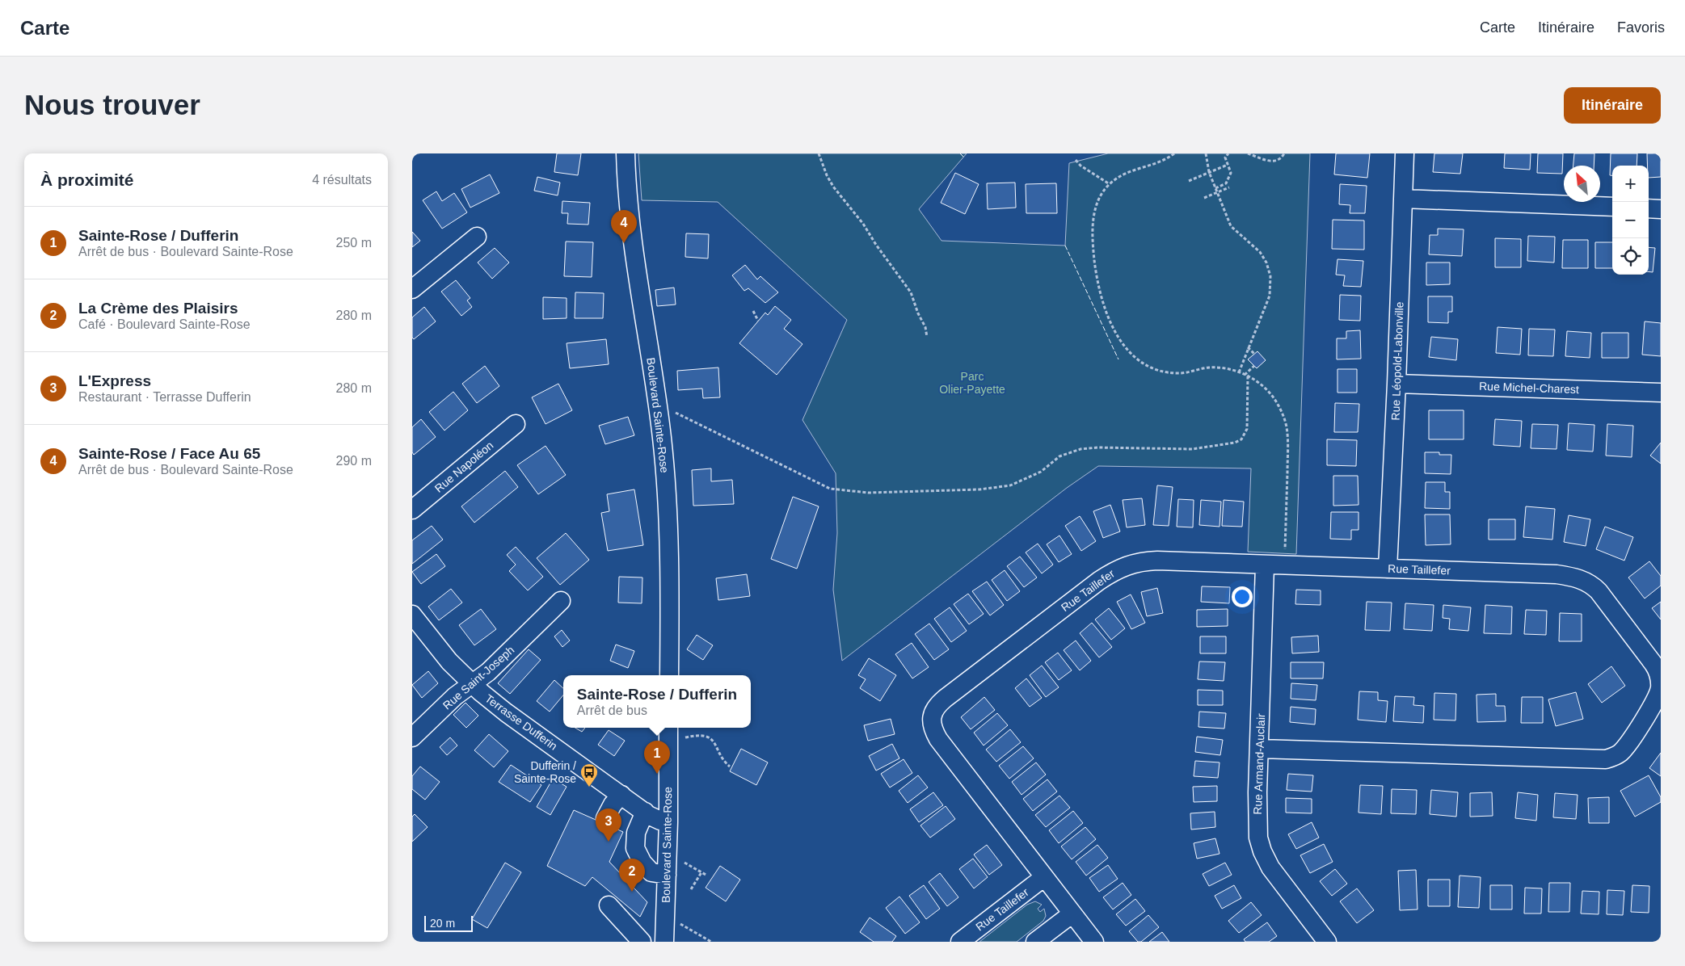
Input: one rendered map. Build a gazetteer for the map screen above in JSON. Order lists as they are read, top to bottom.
{
  "streets": {
    "street": [
      "Rue Léopold-Labonville",
      "Rue Michel-Charest",
      "Boulevard Sainte-Rose",
      "Rue Napoléon",
      "Rue Taillefer",
      "Rue Saint-Joseph",
      "Terrasse Dufferin",
      "Rue Armand-Auclair"
    ]
  },
  "crossings": [
    ["Rue Léopold-Labonville", "Rue Michel-Charest"],
    ["Rue Léopold-Labonville", "Rue Taillefer"],
    ["Boulevard Sainte-Rose", "Terrasse Dufferin"],
    ["Rue Taillefer", "Rue Armand-Auclair"],
    ["Rue Saint-Joseph", "Terrasse Dufferin"]
  ],
  "parks": ["Parc Olier-Payette"],
  "places": {
    "bus stop": ["Dufferin / Sainte-Rose"]
  },
  "scale_bar": "20 m",
  "north": "top left",
  "page": {
    "header": "Carte",
    "nav": ["Carte", "Itinéraire", "Favoris"],
    "buttons": "Itinéraire",
    "title": "Nous trouver",
    "heading": ["À proximité", "4 résultats"],
    "map_buttons": ["+", "−"],
    "list": [
      {
        "mark": "1",
        "name": "Sainte-Rose / Dufferin",
        "note": "Arrêt de bus · Boulevard Sainte-Rose",
        "value": "250 m"
      },
      {
        "mark": "2",
        "name": "La Crème des Plaisirs",
        "note": "Café · Boulevard Sainte-Rose",
        "value": "280 m"
      },
      {
        "mark": "3",
        "name": "L'Express",
        "note": "Restaurant · Terrasse Dufferin",
        "value": "280 m"
      },
      {
        "mark": "4",
        "name": "Sainte-Rose / Face Au 65",
        "note": "Arrêt de bus · Boulevard Sainte-Rose",
        "value": "290 m"
      }
    ],
    "pins": [
      "4",
      "1",
      "3",
      "2"
    ],
    "popup": ["Sainte-Rose / Dufferin", "Arrêt de bus"],
    "scale": "20 m"
  }
}
